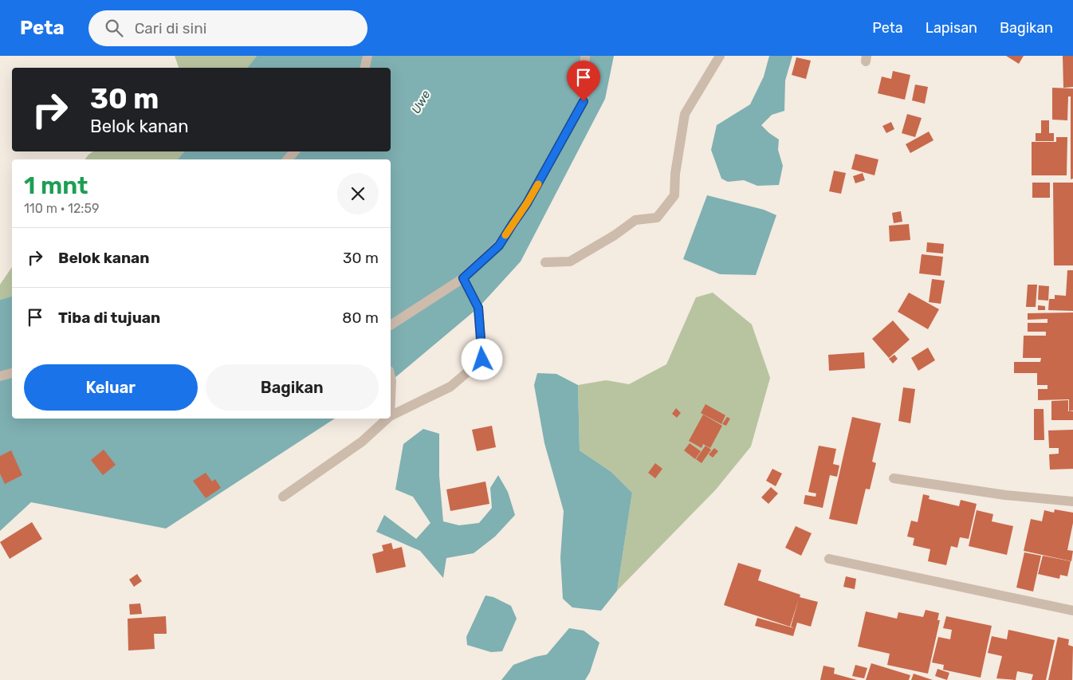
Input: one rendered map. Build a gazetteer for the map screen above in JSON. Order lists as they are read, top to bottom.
{
  "water": ["Uwe"],
  "page": {
    "header": "Peta",
    "search": "Cari di sini",
    "nav": ["Peta", "Lapisan", "Bagikan"],
    "turn": ["30 m", "Belok kanan"],
    "heading": ["1 mnt", "110 m · 12:59"],
    "list": [
      {
        "name": "Belok kanan",
        "value": "30 m"
      },
      {
        "name": "Tiba di tujuan",
        "value": "80 m"
      }
    ],
    "buttons": ["Keluar", "Bagikan"]
  }
}
